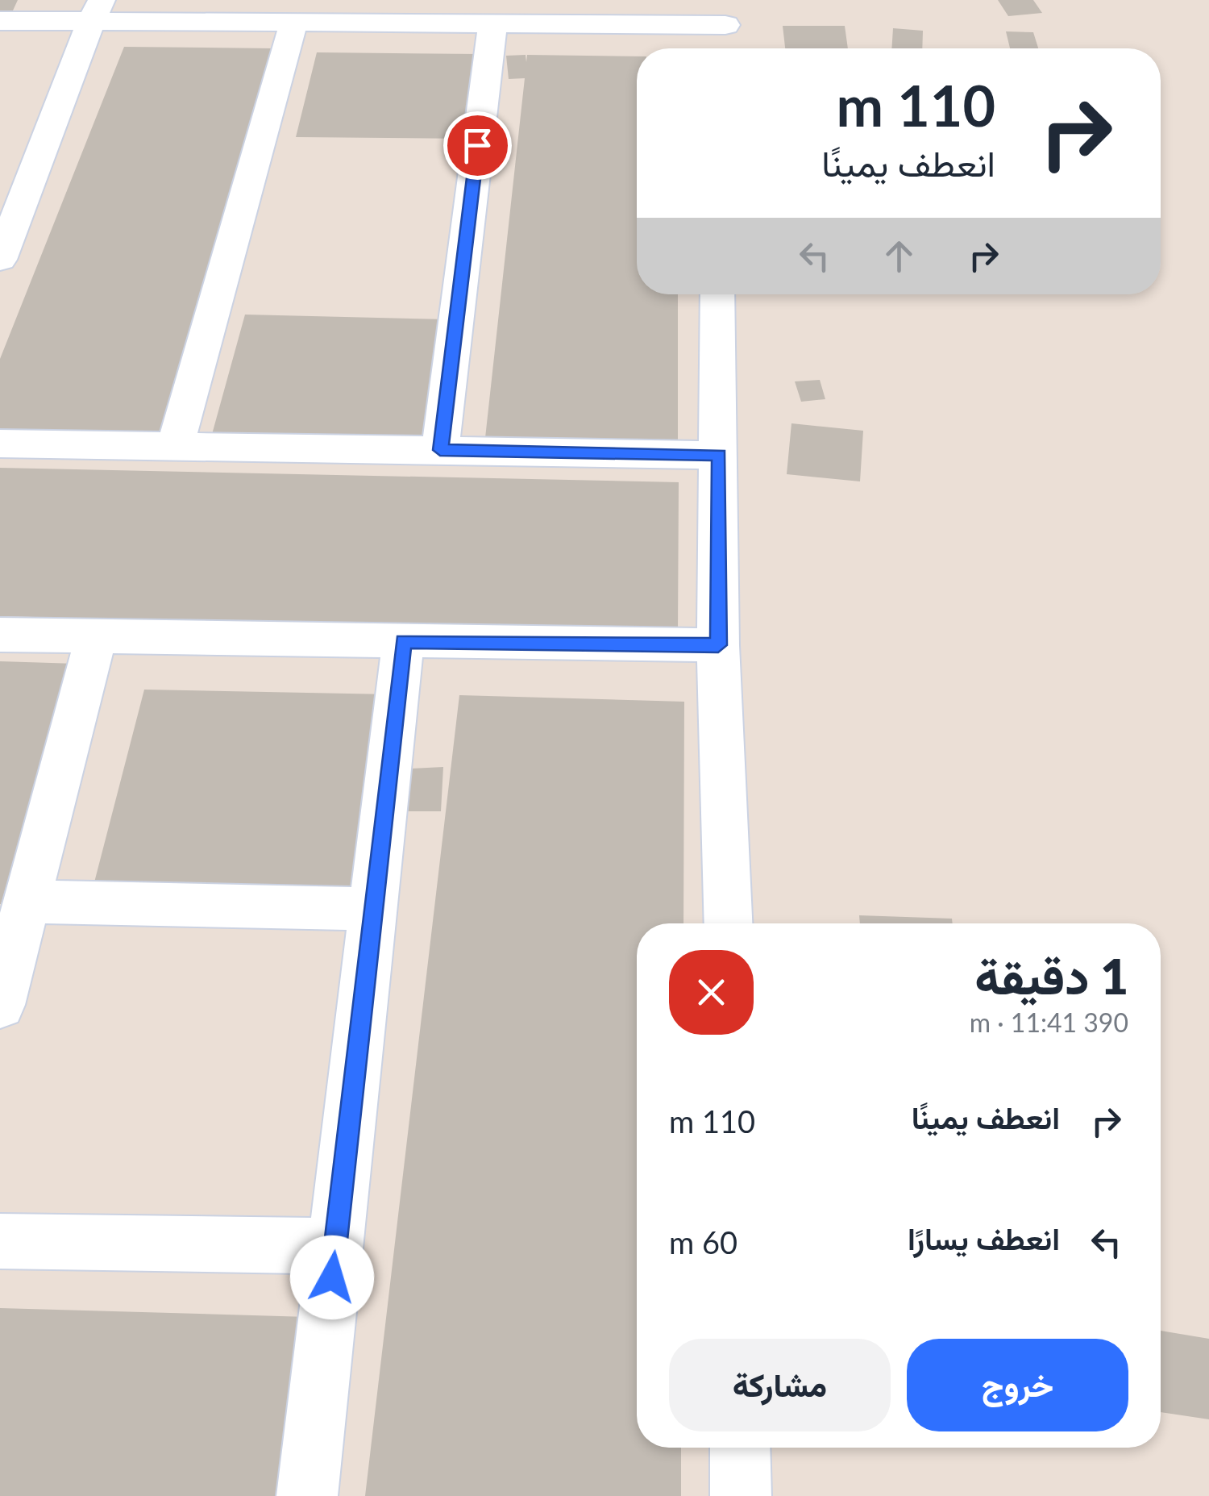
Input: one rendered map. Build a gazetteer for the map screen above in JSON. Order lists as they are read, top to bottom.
{
  "page": {
    "turn": ["110 m", "انعطف يمينًا"],
    "heading": ["1 دقيقة", "390 m · 11:41"],
    "list": [
      {
        "name": "انعطف يمينًا",
        "value": "110 m"
      },
      {
        "name": "انعطف يسارًا",
        "value": "60 m"
      }
    ],
    "buttons": ["خروج", "مشاركة"]
  }
}
